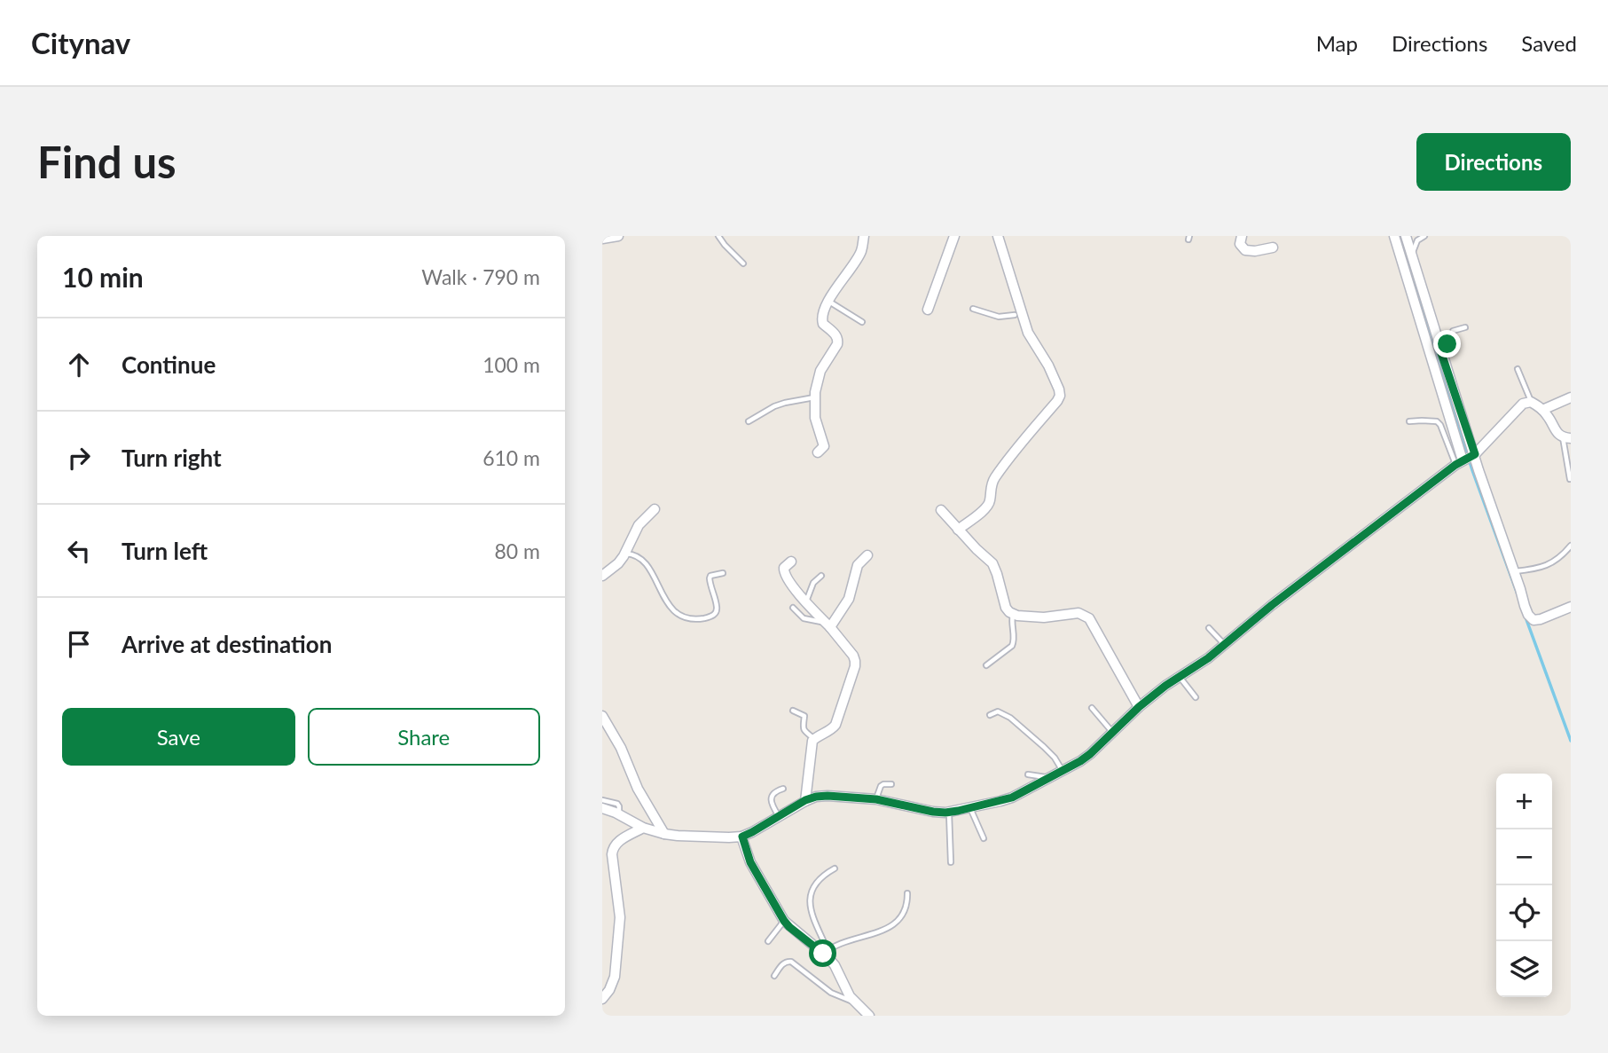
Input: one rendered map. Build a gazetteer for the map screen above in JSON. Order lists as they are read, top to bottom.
{
  "page": {
    "header": "Citynav",
    "nav": ["Map", "Directions", "Saved"],
    "buttons": [
      "Directions",
      ["Save", "Share"]
    ],
    "title": "Find us",
    "heading": ["10 min", "Walk · 790 m"],
    "list": [
      ["Continue", "100 m"],
      ["Turn right", "610 m"],
      ["Turn left", "80 m"],
      "Arrive at destination"
    ],
    "map_buttons": ["+", "−"]
  }
}
